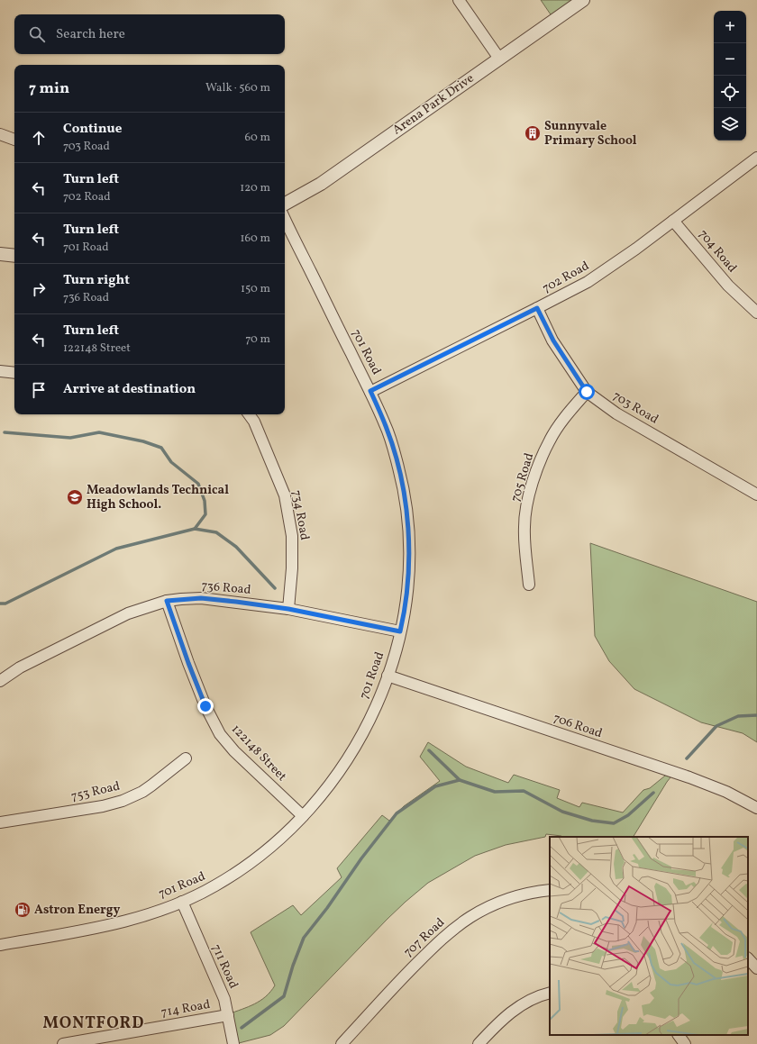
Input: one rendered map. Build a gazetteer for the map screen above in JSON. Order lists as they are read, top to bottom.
{
  "streets": {
    "street": [
      "Arena Park Drive",
      "704 Road",
      "702 Road",
      "701 Road",
      "703 Road",
      "705 Road",
      "734 Road",
      "736 Road",
      "706 Road",
      "122148 Street",
      "753 Road",
      "707 Road",
      "711 Road",
      "714 Road"
    ]
  },
  "crossings": [
    ["704 Road", "702 Road"],
    ["702 Road", "701 Road"],
    ["702 Road", "703 Road"],
    ["701 Road", "736 Road"],
    ["701 Road", "706 Road"],
    ["701 Road", "122148 Street"],
    ["701 Road", "711 Road"],
    ["703 Road", "705 Road"],
    ["734 Road", "736 Road"],
    ["736 Road", "122148 Street"],
    ["711 Road", "714 Road"]
  ],
  "districts": ["MONTFORD"],
  "places": {
    "building": ["Sunnyvale Primary School"],
    "school or university": ["Meadowlands Technical High School."],
    "fuel station": ["Astron Energy"]
  },
  "page": {
    "map_buttons": ["+", "−"],
    "search": "Search here",
    "heading": ["7 min", "Walk · 560 m"],
    "list": [
      ["Continue", "703 Road", "60 m"],
      ["Turn left", "702 Road", "120 m"],
      ["Turn left", "701 Road", "160 m"],
      ["Turn right", "736 Road", "150 m"],
      ["Turn left", "122148 Street", "70 m"],
      "Arrive at destination"
    ]
  }
}
